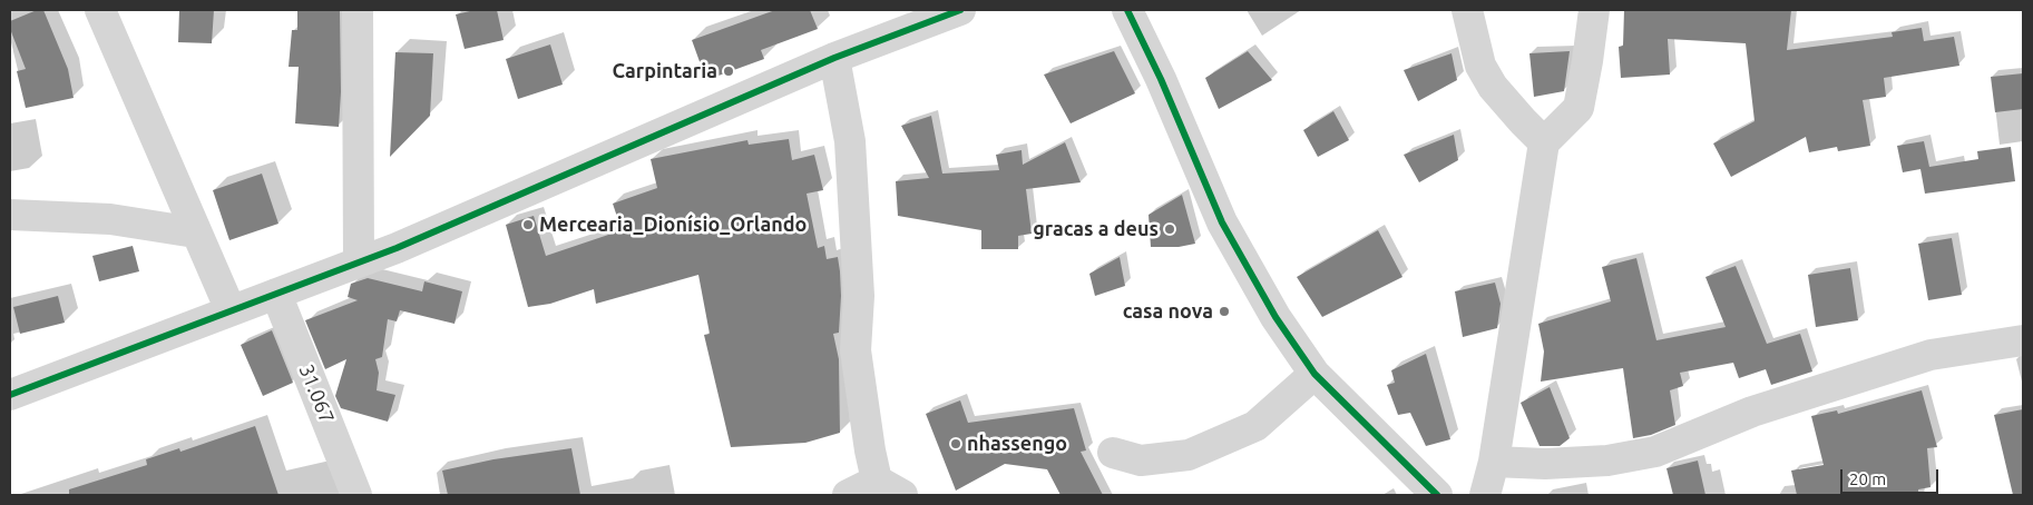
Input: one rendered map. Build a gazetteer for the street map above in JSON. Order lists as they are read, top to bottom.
{
  "streets": {
    "street": ["31.067"]
  },
  "places": [
    "Carpintaria",
    "Mercearia_Dionísio_Orlando",
    "gracas a deus",
    "casa nova",
    "nhassengo"
  ],
  "scale_bar": "20 m"
}
